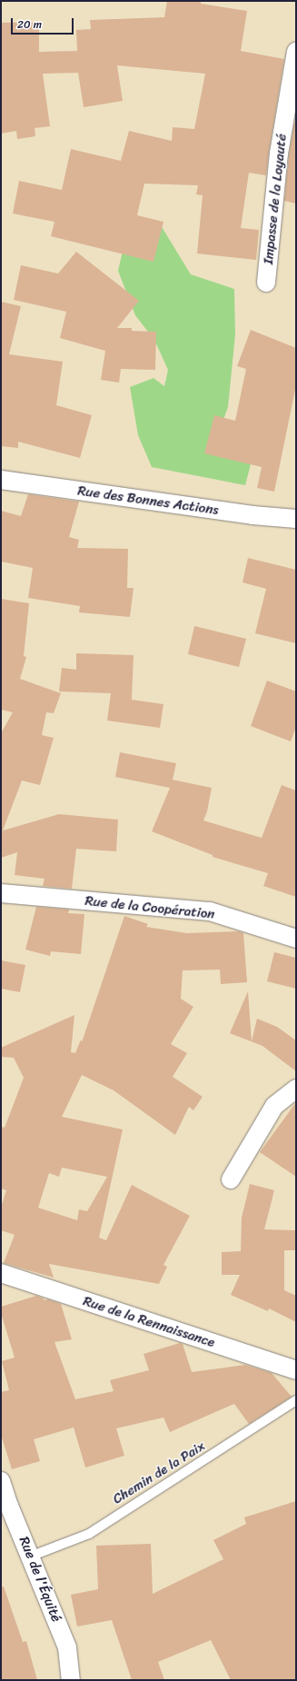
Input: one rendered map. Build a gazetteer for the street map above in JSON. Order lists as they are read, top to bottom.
{
  "streets": {
    "street": [
      "Impasse de la Loyauté",
      "Rue des Bonnes Actions",
      "Rue de la Coopération",
      "Rue de la Rennaissance",
      "Rue de l'Équité"
    ],
    "lane": ["Chemin de la Paix"]
  },
  "crossings": [
    ["Chemin de la Paix", "Rue de l'Équité"]
  ],
  "scale_bar": "20 m"
}
